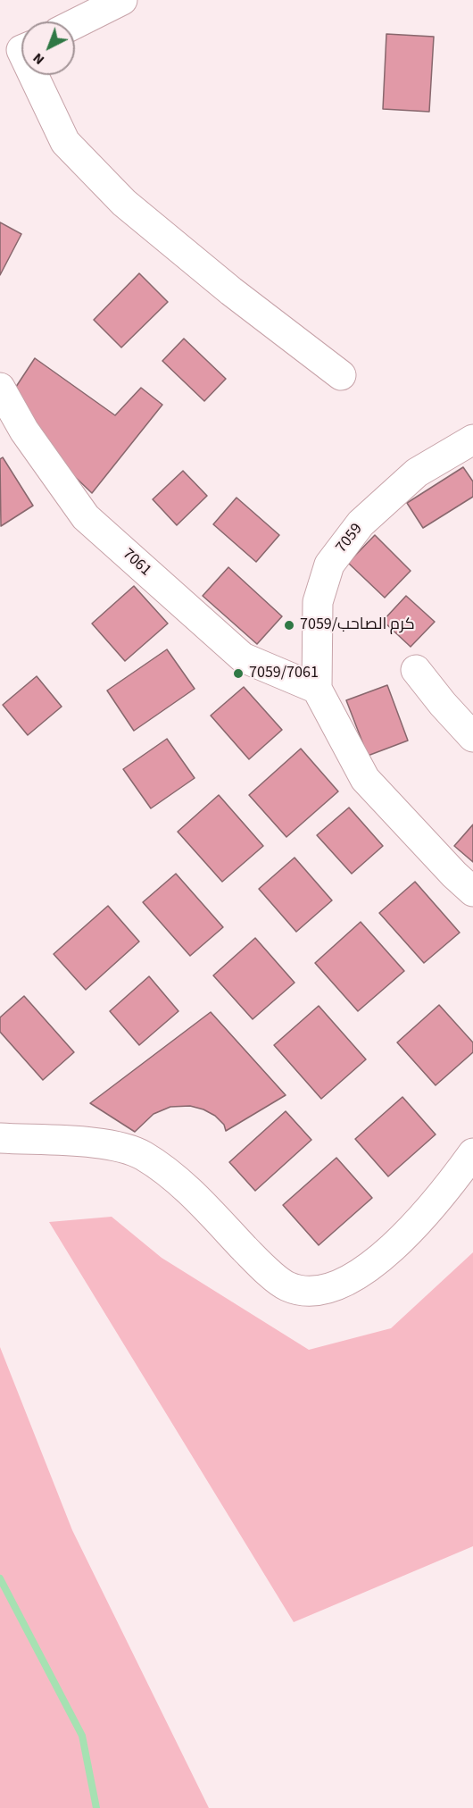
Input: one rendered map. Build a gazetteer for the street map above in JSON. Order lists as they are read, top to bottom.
{
  "streets": {
    "street": ["7059", "7061"]
  },
  "crossings": [
    ["7059", "7061"]
  ],
  "places": ["كرم الصاحب/7059", "7059/7061"],
  "north": "bottom left"
}
